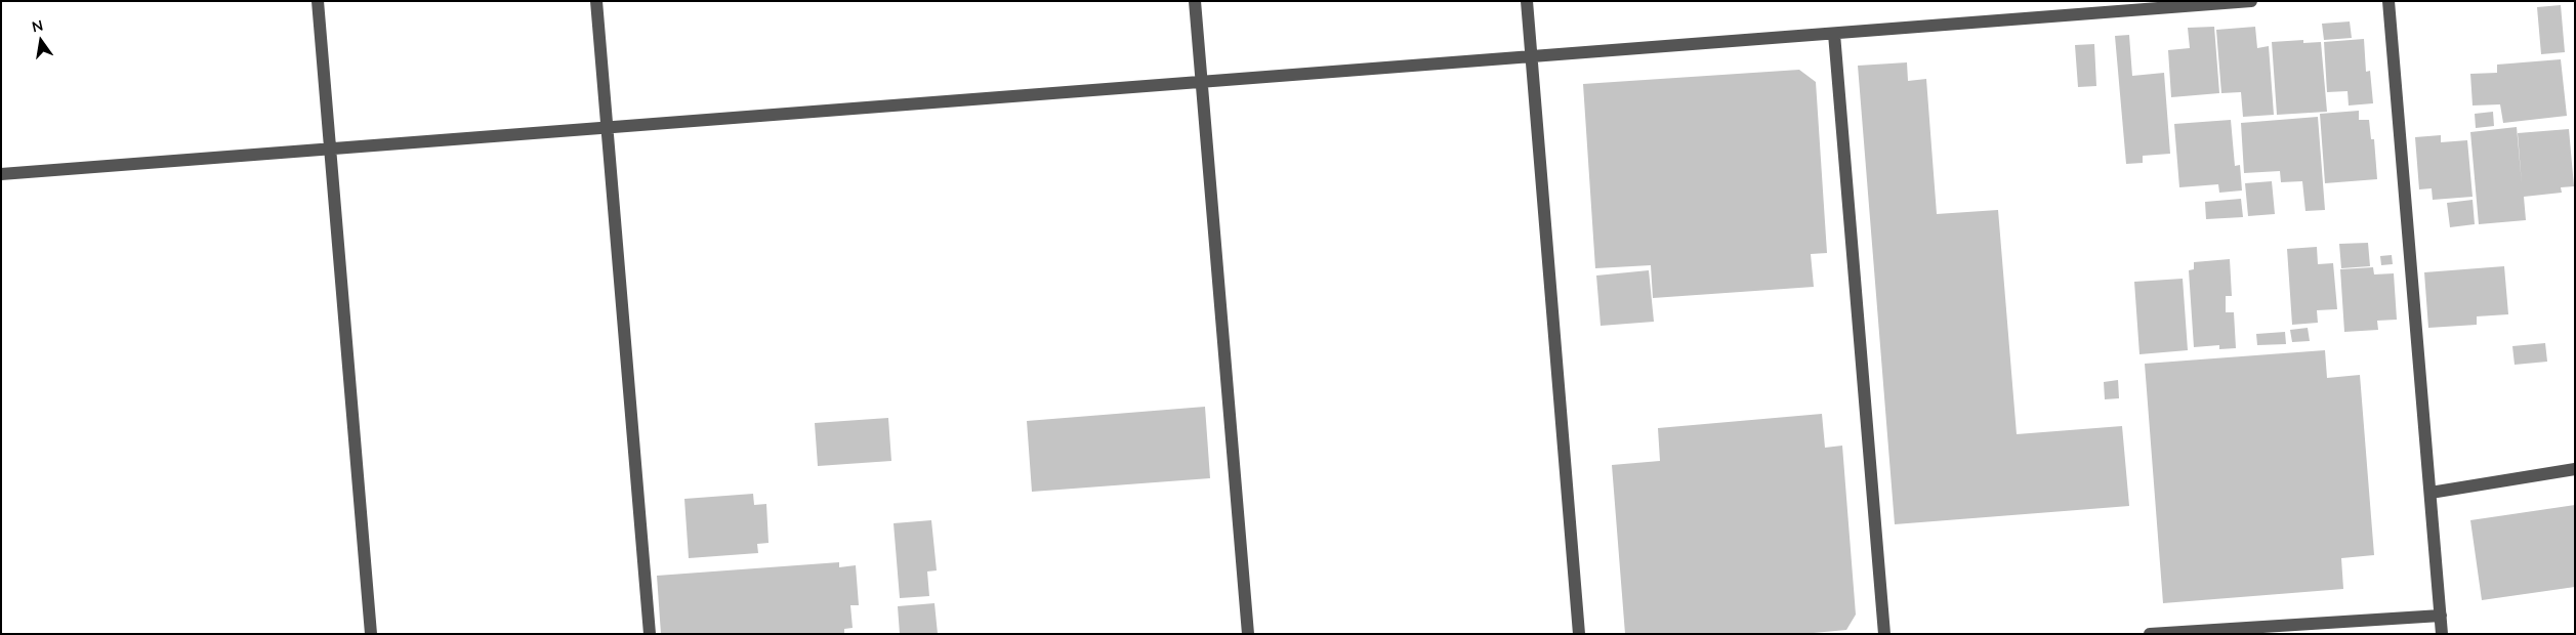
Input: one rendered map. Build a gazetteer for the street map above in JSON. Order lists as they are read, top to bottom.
{
  "north": "top"
}
